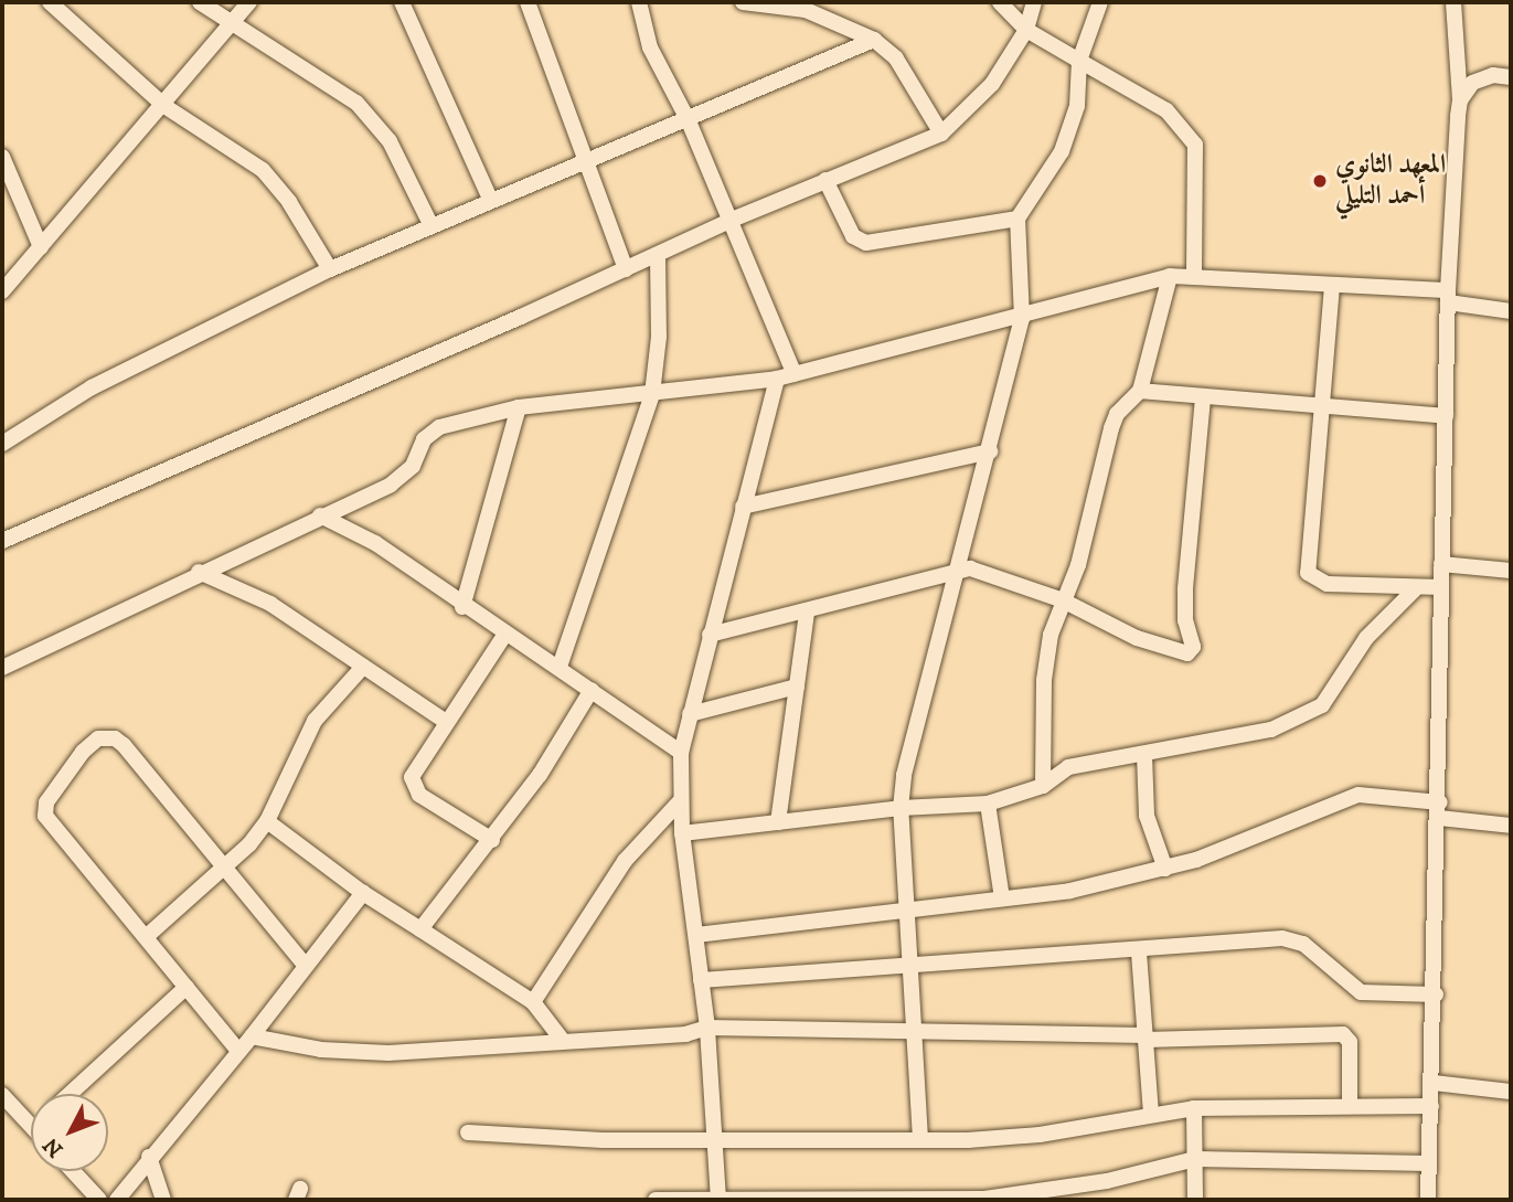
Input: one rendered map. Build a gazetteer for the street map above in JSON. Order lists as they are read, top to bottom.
{
  "places": ["المعهد الثانوي أحمد التليلي"],
  "north": "bottom left"
}
